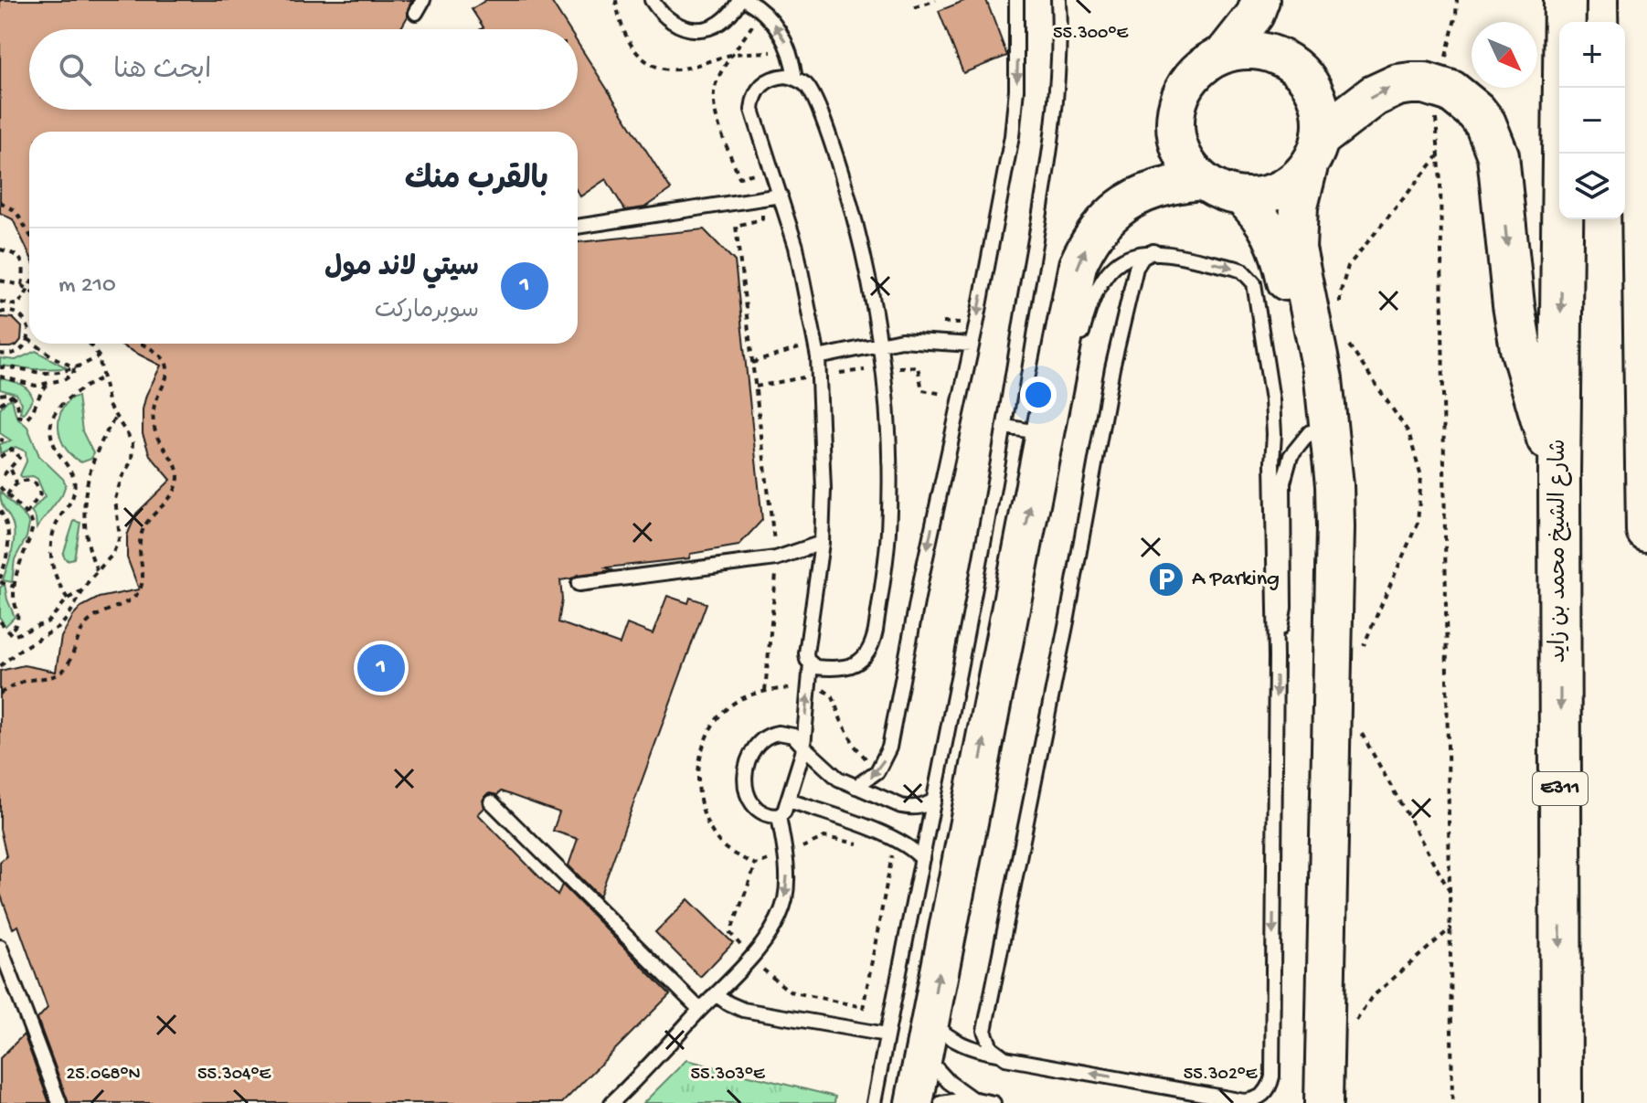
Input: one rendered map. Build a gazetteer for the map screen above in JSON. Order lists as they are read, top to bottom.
{
  "streets": {
    "highway": ["شارع الشيخ محمد بن زايد", "E311"]
  },
  "places": {
    "parking": ["A Parking"]
  },
  "north": "bottom right",
  "page": {
    "map_buttons": ["+", "−"],
    "search": "ابحث هنا",
    "heading": "بالقرب منك",
    "list": [
      {
        "mark": "1",
        "name": "سيتي لاند مول",
        "note": "سوبرماركت",
        "value": "210 m"
      }
    ],
    "pins": "1"
  },
  "coordinates": [
    "55.300°E",
    "25.068°N",
    "55.304°E",
    "55.303°E",
    "55.302°E"
  ]
}
